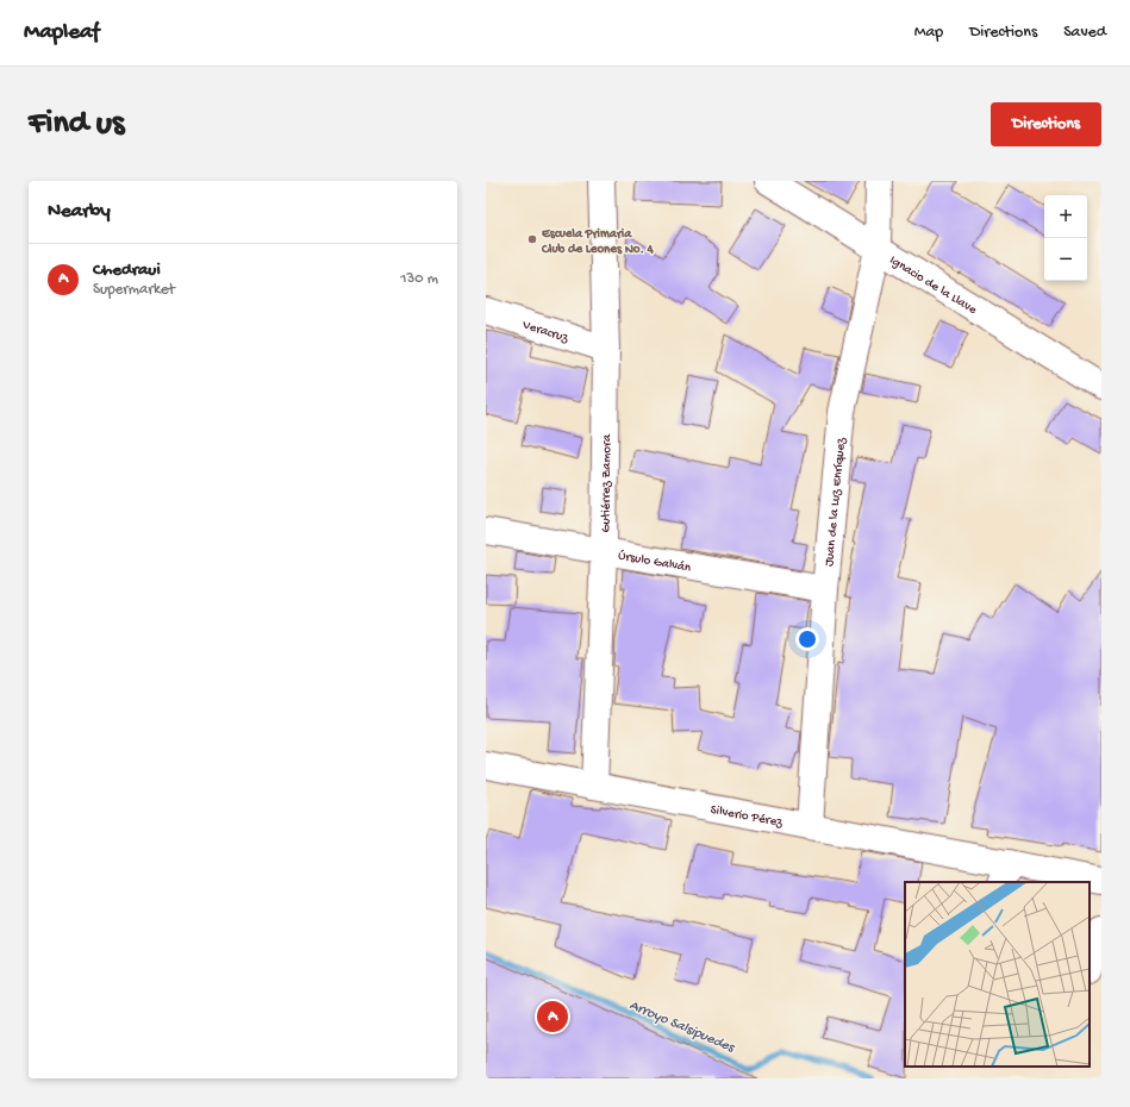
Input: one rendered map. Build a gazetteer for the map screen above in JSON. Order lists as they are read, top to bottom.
{
  "streets": {
    "street": [
      "Ignacio de la Llave",
      "Veracruz",
      "Gutiérrez Zamora",
      "Juan de la Luz Enríquez",
      "Úrsulo Galván",
      "Silverio Pérez"
    ]
  },
  "crossings": [
    ["Ignacio de la Llave", "Juan de la Luz Enríquez"],
    ["Veracruz", "Gutiérrez Zamora"],
    ["Gutiérrez Zamora", "Úrsulo Galván"],
    ["Gutiérrez Zamora", "Silverio Pérez"],
    ["Juan de la Luz Enríquez", "Úrsulo Galván"],
    ["Juan de la Luz Enríquez", "Silverio Pérez"]
  ],
  "water": ["Arroyo Salsipuedes"],
  "places": ["Escuela Primaria Club de Leones No. 4"],
  "page": {
    "header": "Mapleaf",
    "nav": ["Map", "Directions", "Saved"],
    "buttons": "Directions",
    "title": "Find us",
    "heading": "Nearby",
    "map_buttons": ["+", "−"],
    "list": [
      {
        "mark": "A",
        "name": "Chedraui",
        "note": "Supermarket",
        "value": "130 m"
      }
    ],
    "pins": "A"
  }
}
